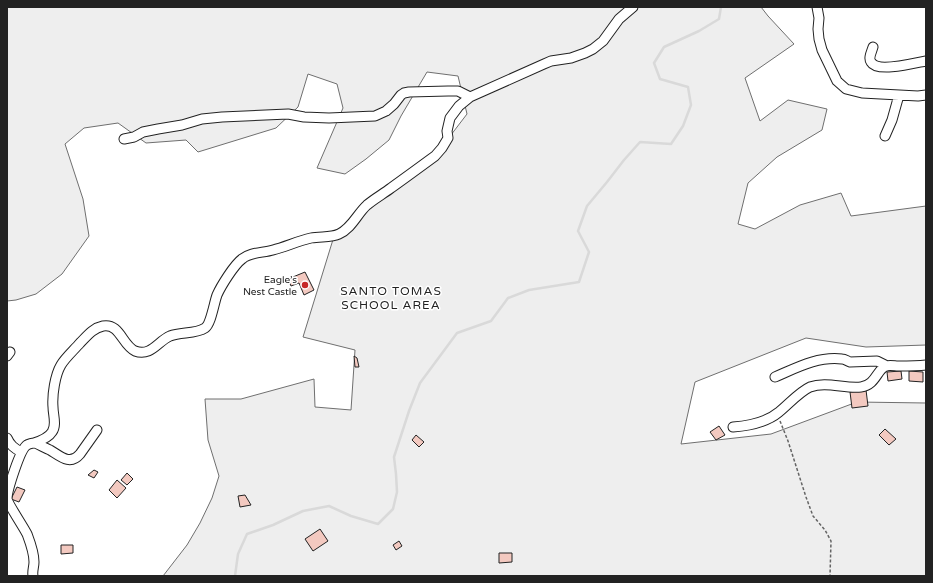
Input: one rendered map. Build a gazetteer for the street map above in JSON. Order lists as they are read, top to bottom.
{
  "districts": ["SANTO TOMAS SCHOOL AREA"],
  "places": ["Eagle’s Nest Castle"]
}
